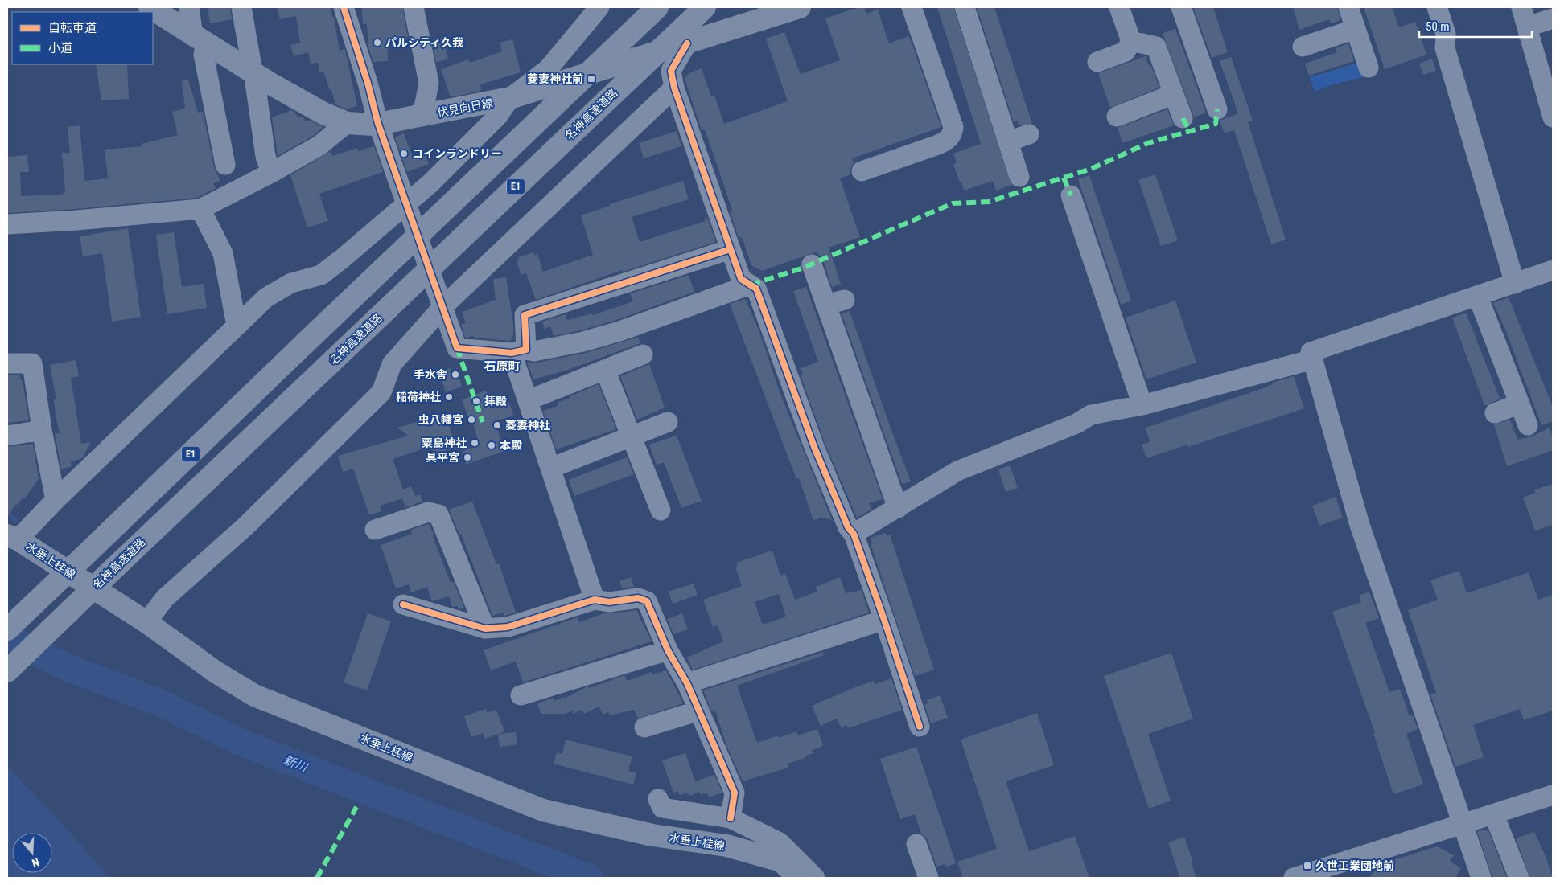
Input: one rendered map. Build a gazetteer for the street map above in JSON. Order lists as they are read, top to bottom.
{
  "streets": {
    "highway": ["名神高速道路", "E1"],
    "main road": ["伏見向日線", "水垂上桂線"]
  },
  "districts": ["石原町"],
  "water": ["新川"],
  "places": {
    "other": [
      "パルシティ久我",
      "コインランドリー",
      "手水舎",
      "稲荷神社",
      "拝殿",
      "虫八幡宮",
      "菱妻神社",
      "粟島神社",
      "本殿",
      "具平宮"
    ],
    "transit": ["菱妻神社前", "久世工業団地前"]
  },
  "legend": ["自転車道", "小道"],
  "scale_bar": "50 m",
  "north": "bottom"
}
